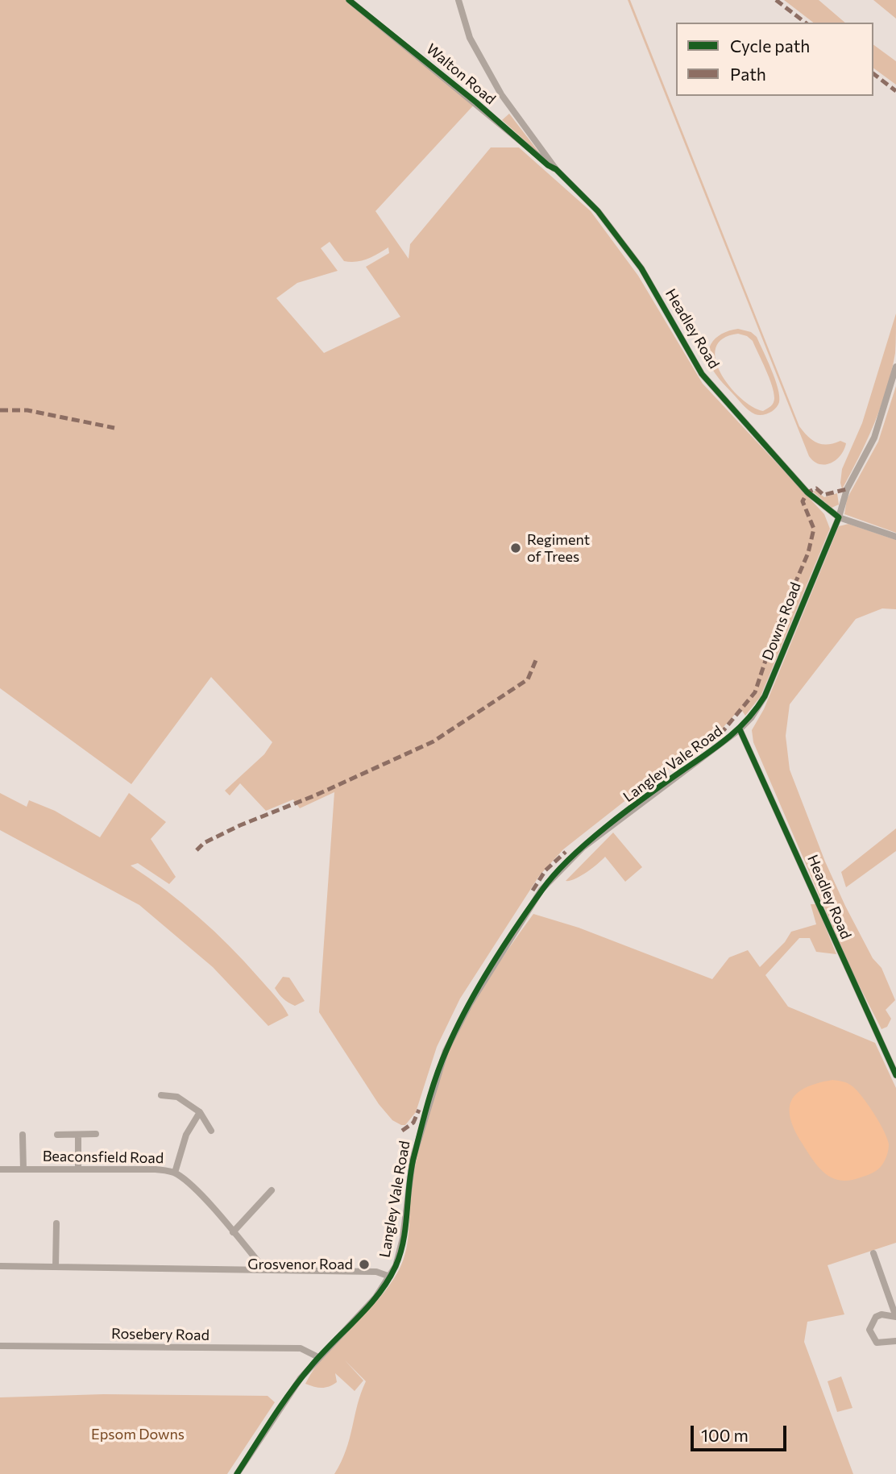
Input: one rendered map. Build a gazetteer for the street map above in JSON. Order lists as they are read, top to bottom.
{
  "streets": {
    "street": [
      "Walton Road",
      "Headley Road",
      "Downs Road",
      "Langley Vale Road",
      "Beaconsfield Road",
      "Rosebery Road"
    ]
  },
  "crossings": [
    ["Walton Road", "Headley Road"],
    ["Headley Road", "Downs Road"],
    ["Headley Road", "Langley Vale Road"],
    ["Downs Road", "Langley Vale Road"],
    ["Langley Vale Road", "Rosebery Road"]
  ],
  "parks": ["Epsom Downs"],
  "places": ["Regiment of Trees", "Grosvenor Road"],
  "legend": ["Cycle path", "Path"],
  "scale_bar": "100 m"
}
